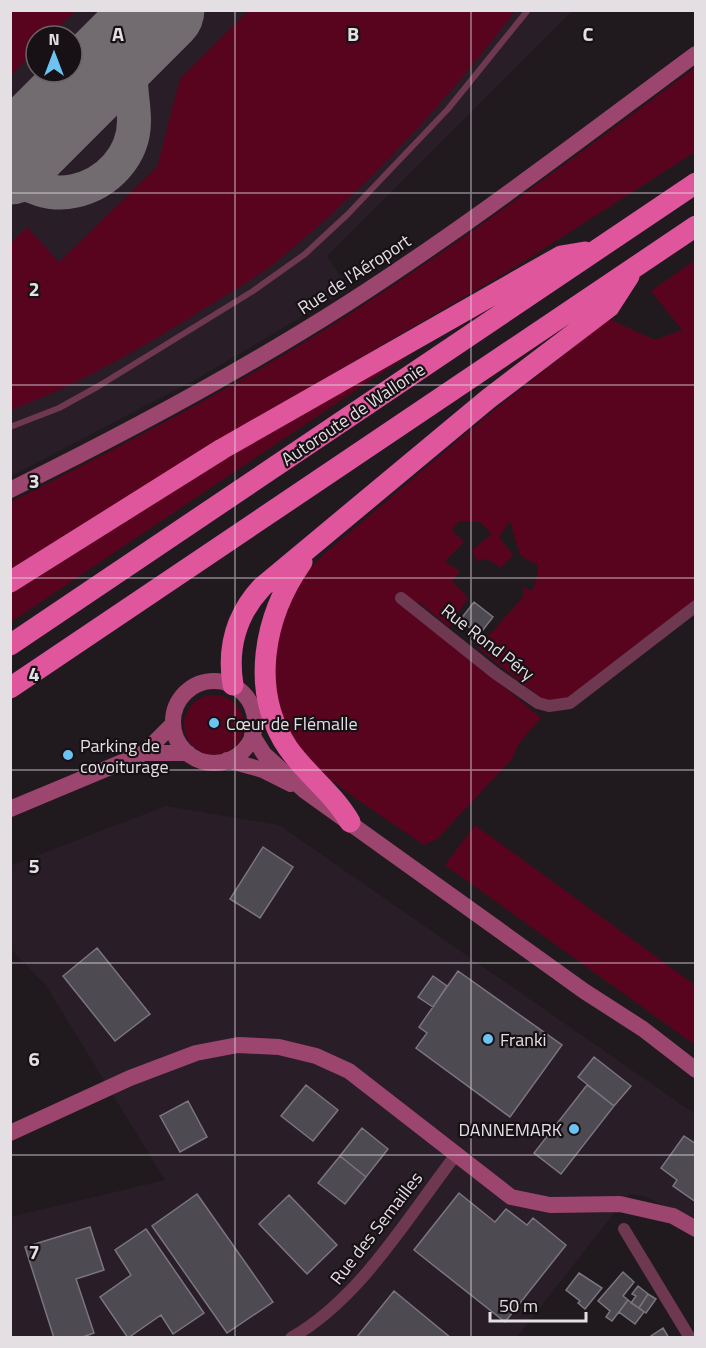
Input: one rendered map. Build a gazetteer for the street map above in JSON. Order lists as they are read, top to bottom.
{
  "streets": {
    "highway": ["Autoroute de Wallonie"],
    "street": ["Rue de l'Aéroport", "Rue Rond Péry", "Rue des Semailles"]
  },
  "places": [
    "Cœur de Flémalle",
    "Parking de covoiturage",
    "Franki",
    "DANNEMARK"
  ],
  "scale_bar": "50 m",
  "north": "top",
  "grid": {
    "columns": ["A", "B", "C"],
    "rows": [
      "2",
      "3",
      "4",
      "5",
      "6",
      "7"
    ]
  }
}
